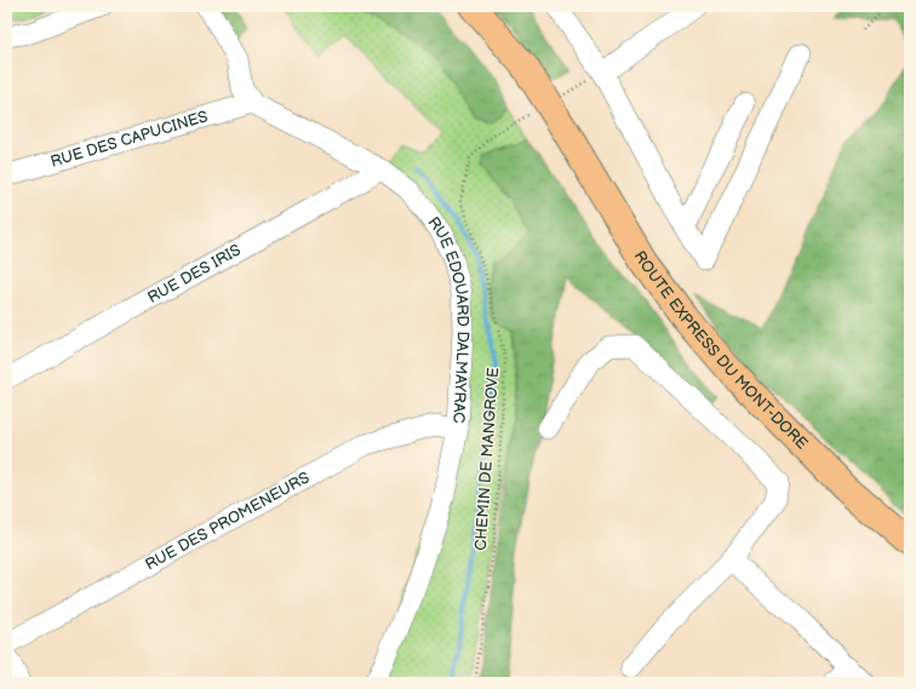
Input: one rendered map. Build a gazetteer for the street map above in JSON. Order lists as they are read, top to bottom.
{
  "streets": {
    "main road": ["ROUTE EXPRESS DU MONT-DORE"],
    "street": [
      "RUE DES CAPUCINES",
      "RUE DES IRIS",
      "RUE EDOUARD DALMAYRAC",
      "RUE DES PROMENEURS"
    ],
    "path": ["CHEMIN DE MANGROVE"]
  },
  "crossings": [
    ["RUE DES CAPUCINES", "RUE EDOUARD DALMAYRAC"],
    ["RUE DES IRIS", "RUE EDOUARD DALMAYRAC"],
    ["RUE EDOUARD DALMAYRAC", "RUE DES PROMENEURS"]
  ]
}
